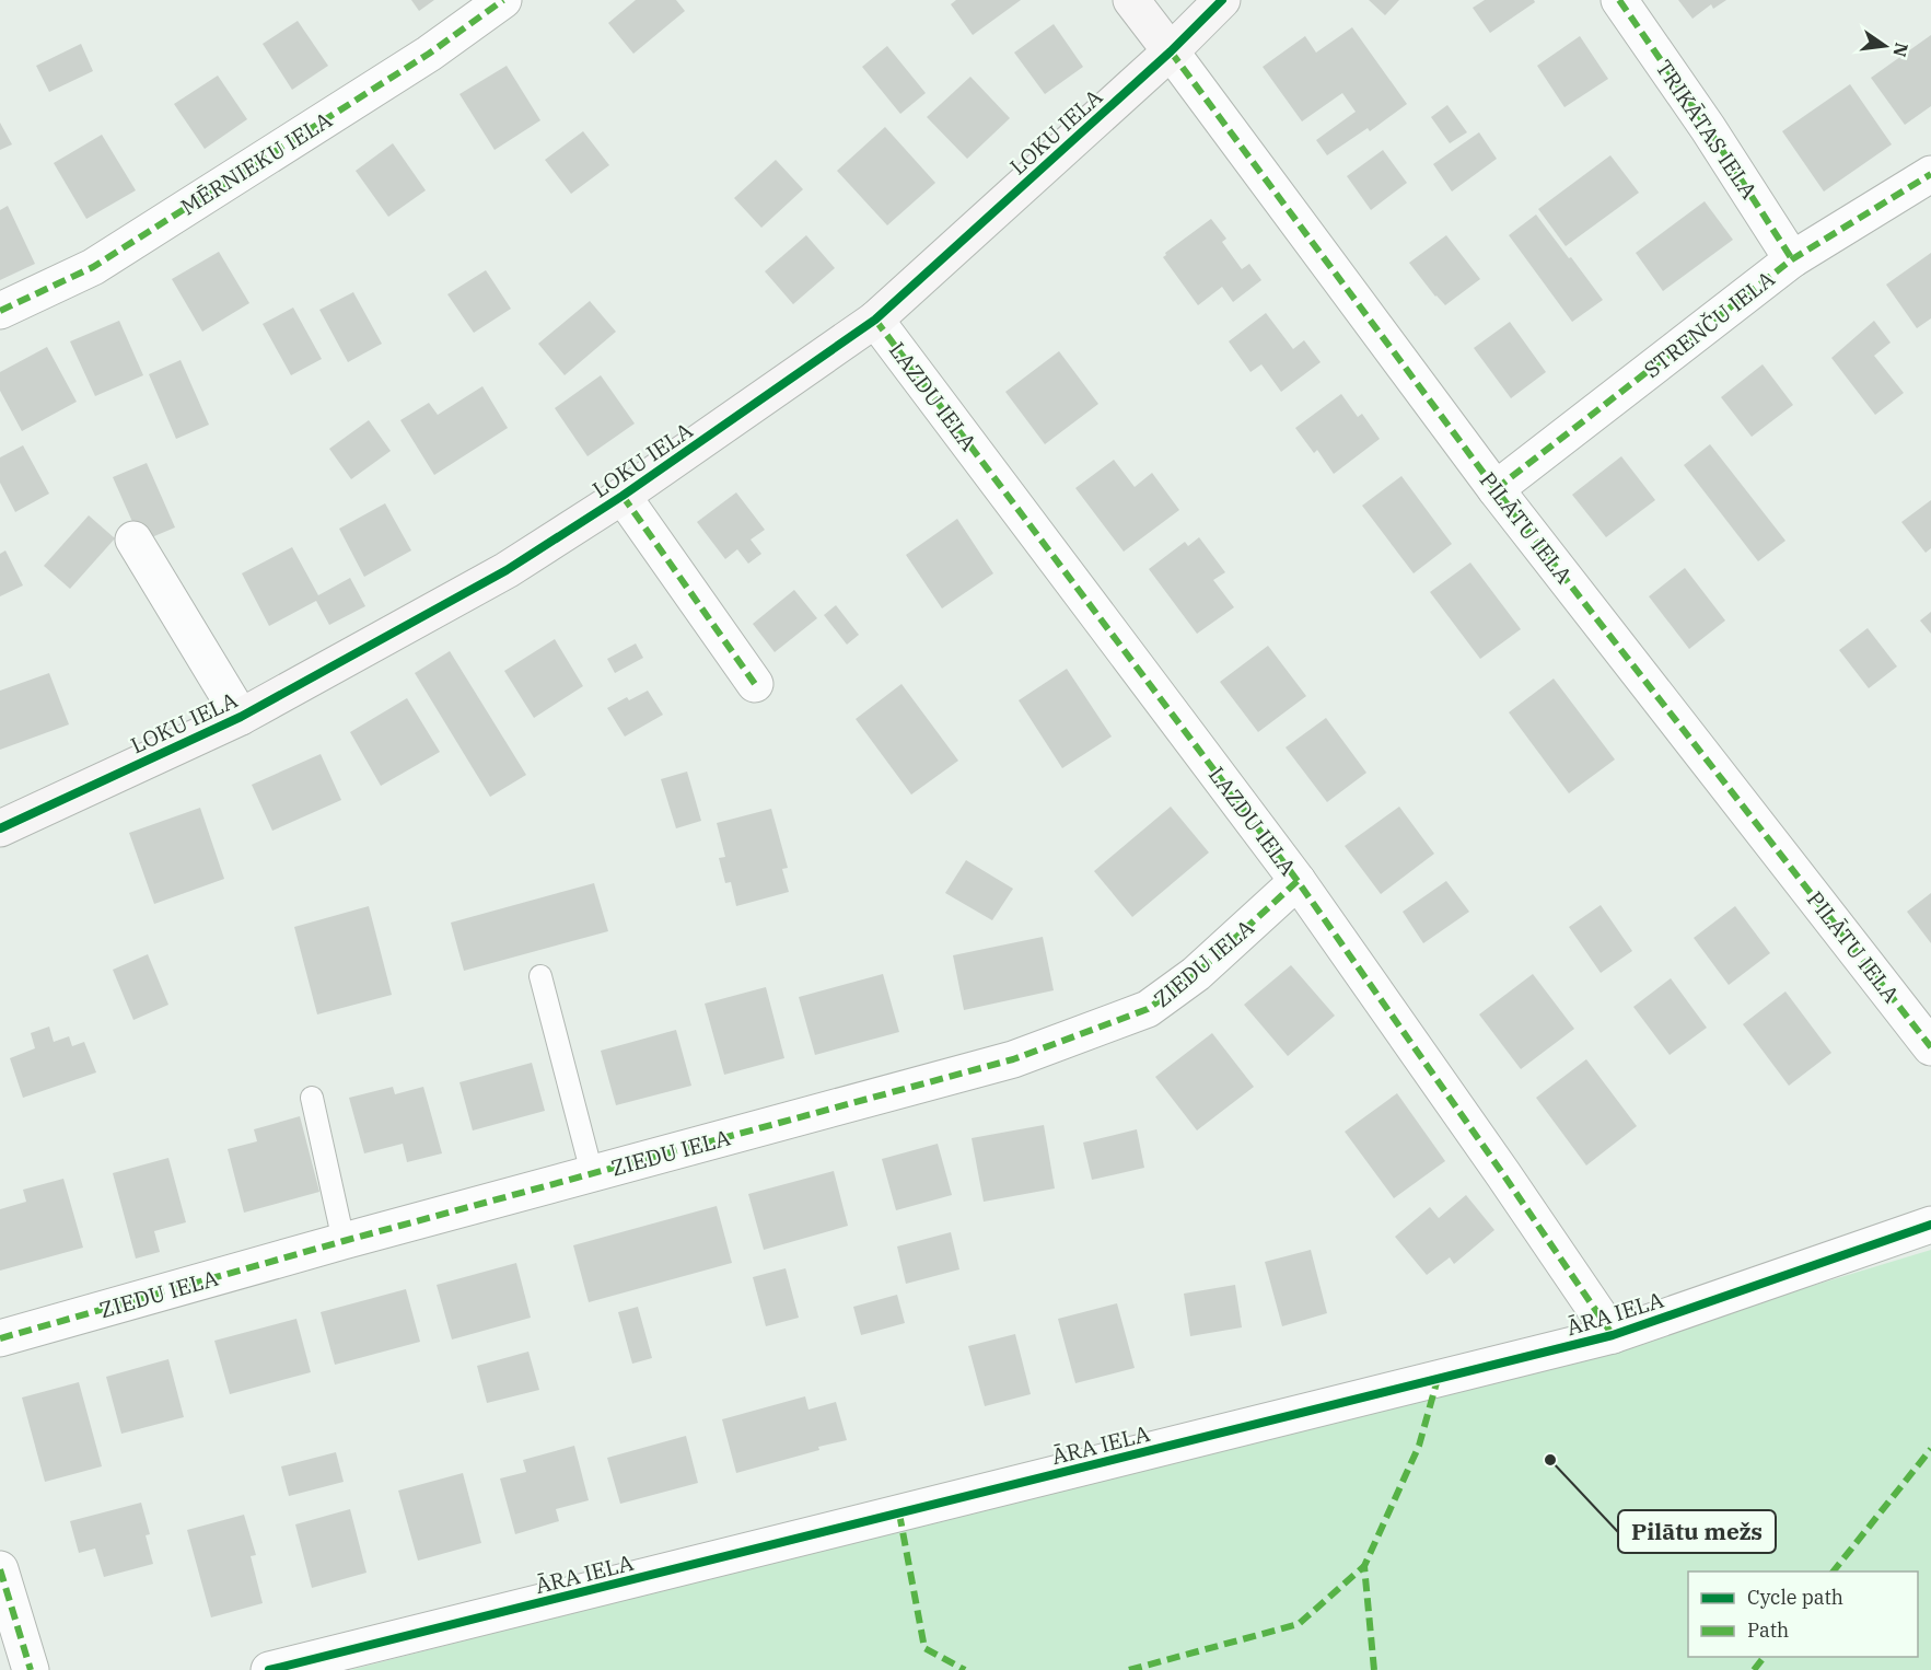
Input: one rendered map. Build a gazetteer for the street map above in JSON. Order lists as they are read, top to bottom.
{
  "streets": {
    "street": [
      "TRIKĀTAS IELA",
      "LOKU IELA",
      "MĒRNIEKU IELA",
      "STRENČU IELA",
      "LAZDU IELA",
      "PILĀTU IELA",
      "ZIEDU IELA",
      "ĀRA IELA"
    ]
  },
  "crossings": [
    ["TRIKĀTAS IELA", "STRENČU IELA"],
    ["LOKU IELA", "LAZDU IELA"],
    ["LOKU IELA", "PILĀTU IELA"],
    ["STRENČU IELA", "PILĀTU IELA"],
    ["LAZDU IELA", "ZIEDU IELA"],
    ["LAZDU IELA", "ĀRA IELA"]
  ],
  "places": ["Pilātu mežs"],
  "legend": ["Cycle path", "Path"],
  "north": "right"
}
